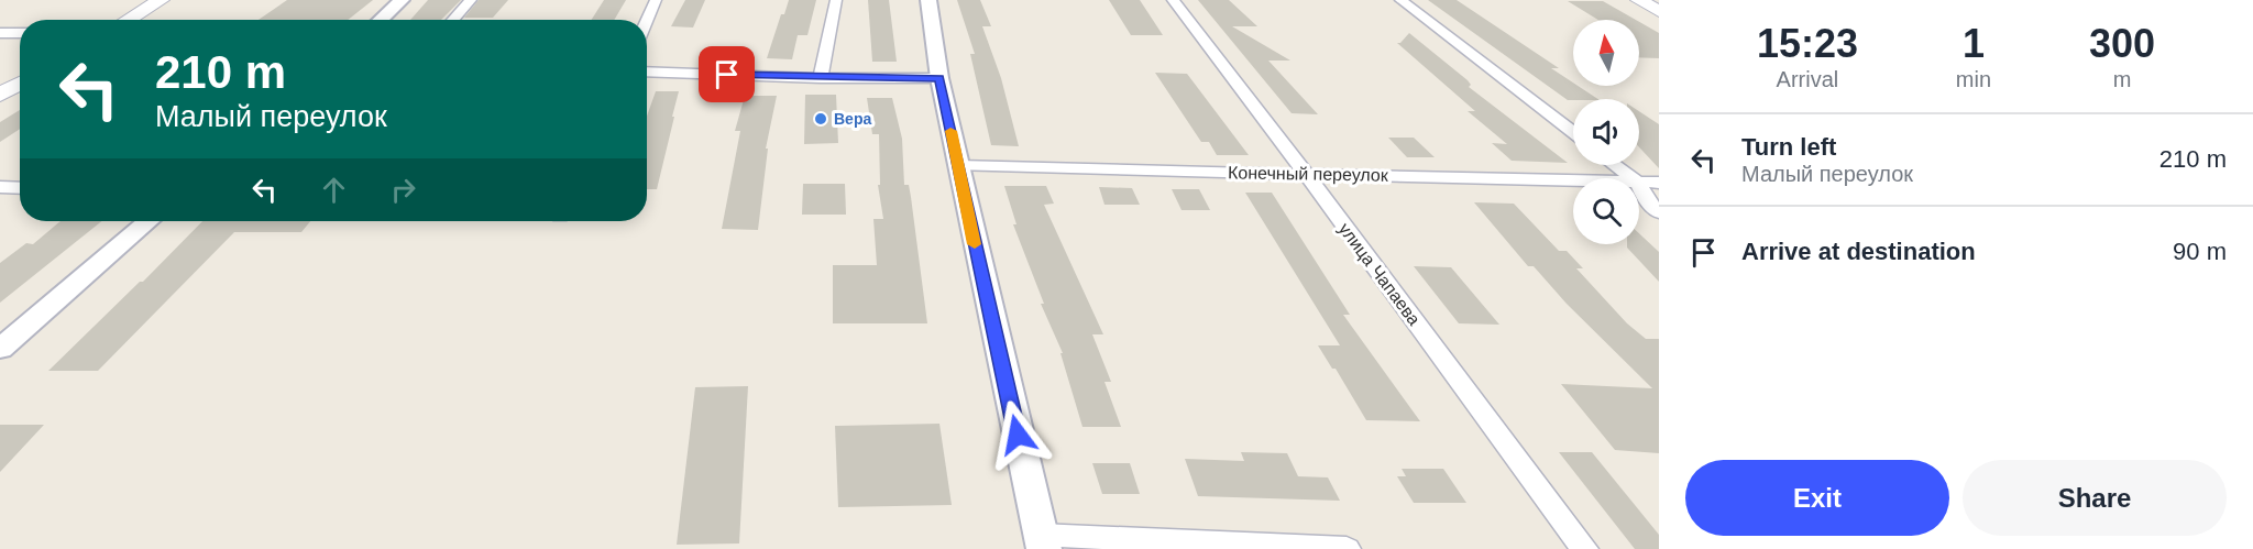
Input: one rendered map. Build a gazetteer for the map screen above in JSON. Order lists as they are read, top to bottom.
{
  "streets": {
    "street": ["Конечный переулок", "улица Чапаева"]
  },
  "crossings": [
    ["Конечный переулок", "улица Чапаева"]
  ],
  "places": ["Вера"],
  "north": "top",
  "page": {
    "eta": [
      "15:23",
      "Arrival",
      "1",
      "min",
      "300",
      "m"
    ],
    "turn": ["210 m", "Малый переулок"],
    "list": [
      {
        "name": "Turn left",
        "note": "Малый переулок",
        "value": "210 m"
      },
      {
        "name": "Arrive at destination",
        "value": "90 m"
      }
    ],
    "buttons": ["Exit", "Share"]
  }
}
